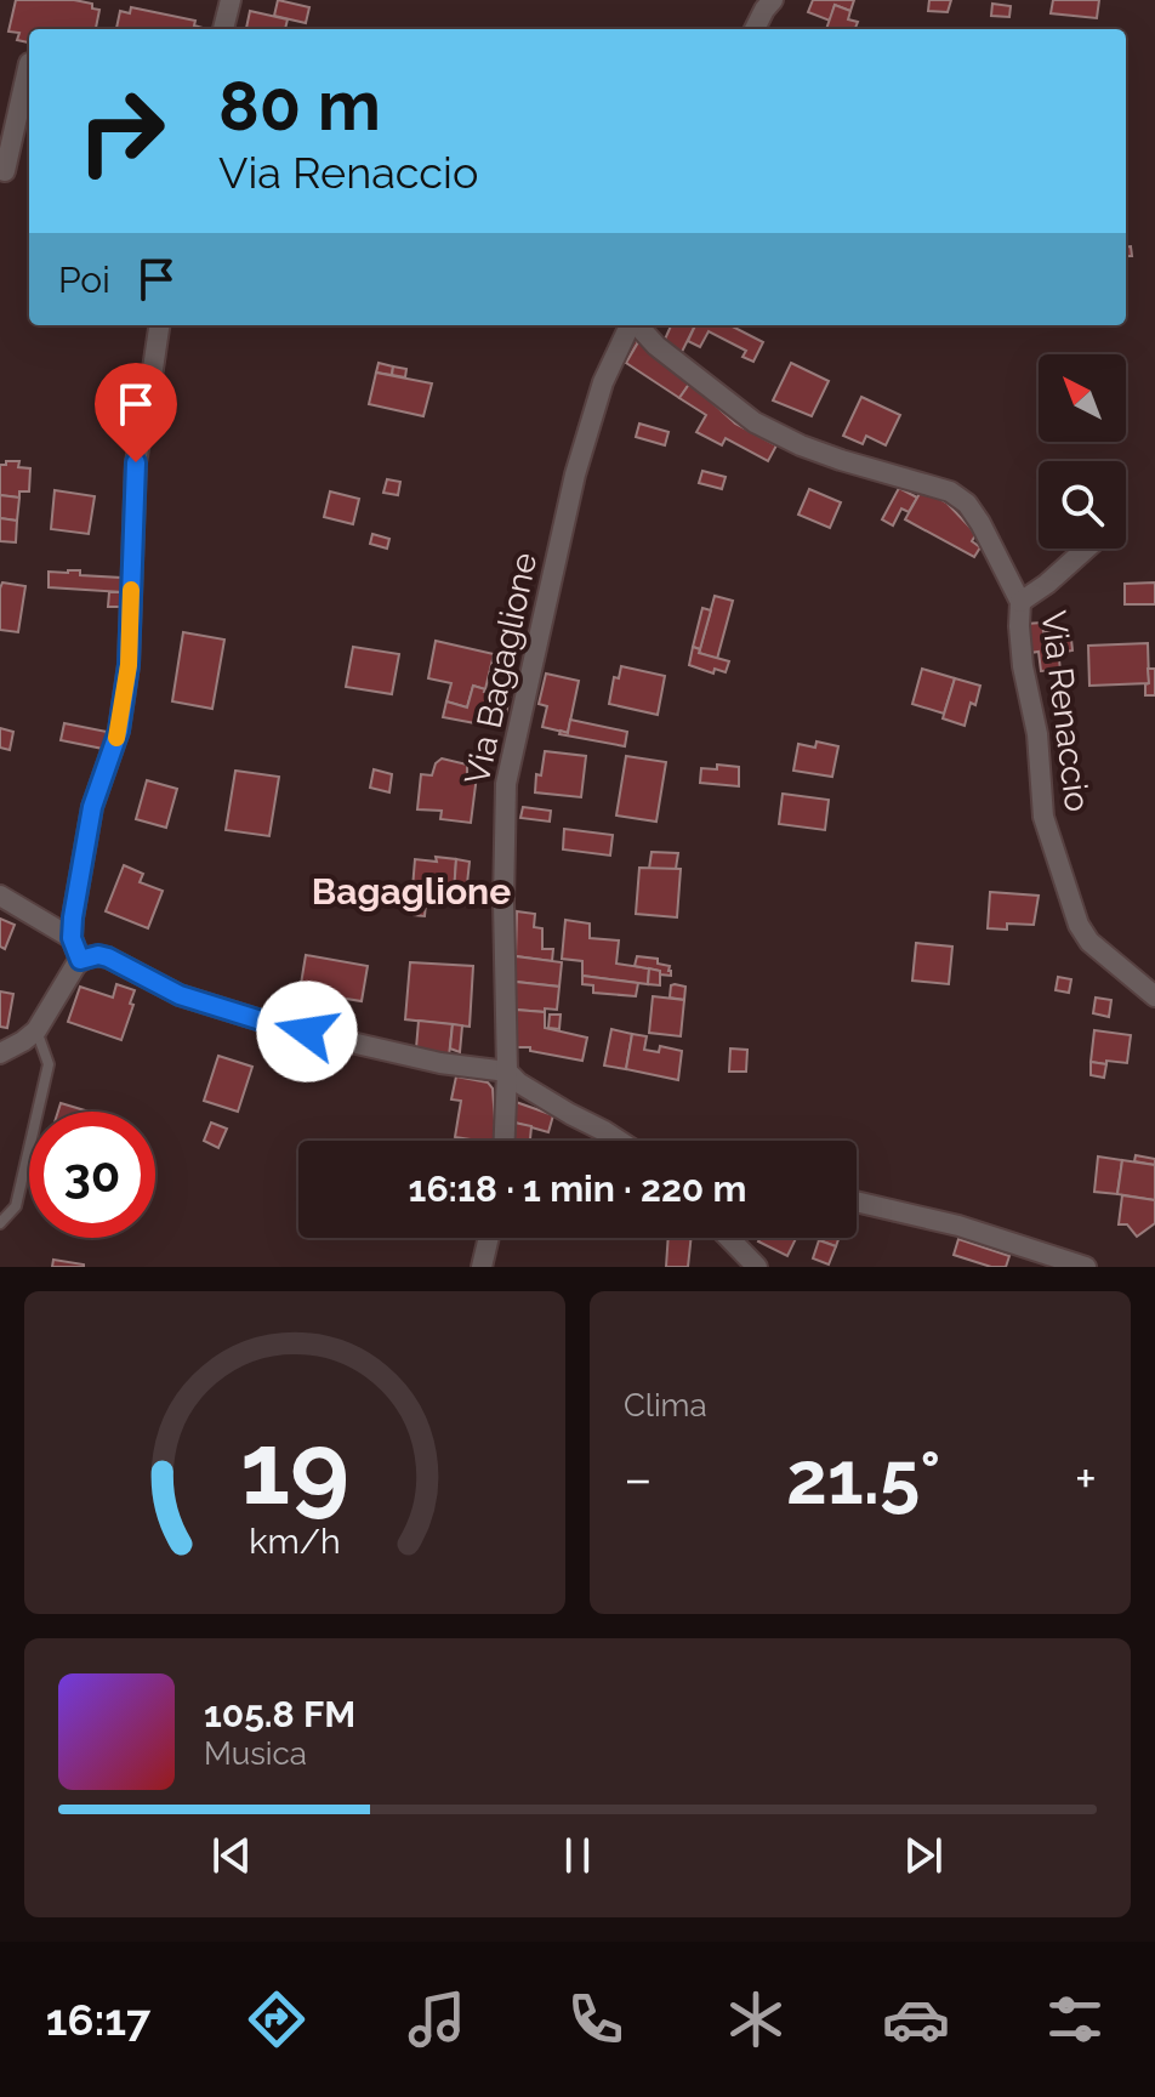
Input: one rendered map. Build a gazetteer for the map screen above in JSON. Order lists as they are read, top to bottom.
{
  "streets": {
    "street": ["Via Bagaglione", "Via Renaccio"]
  },
  "districts": ["Bagaglione"],
  "north": "top left",
  "page": {
    "turn": ["80 m", "Via Renaccio"],
    "then": "Poi",
    "limit": "30",
    "trip": "16:18 · 1 min · 220 m",
    "tile": "Clima",
    "heat": ["−", "21.5°", "+"],
    "song": ["105.8 FM", "Musica"],
    "tabs": "16:17",
    "gauge": ["19", "km/h"]
  }
}
